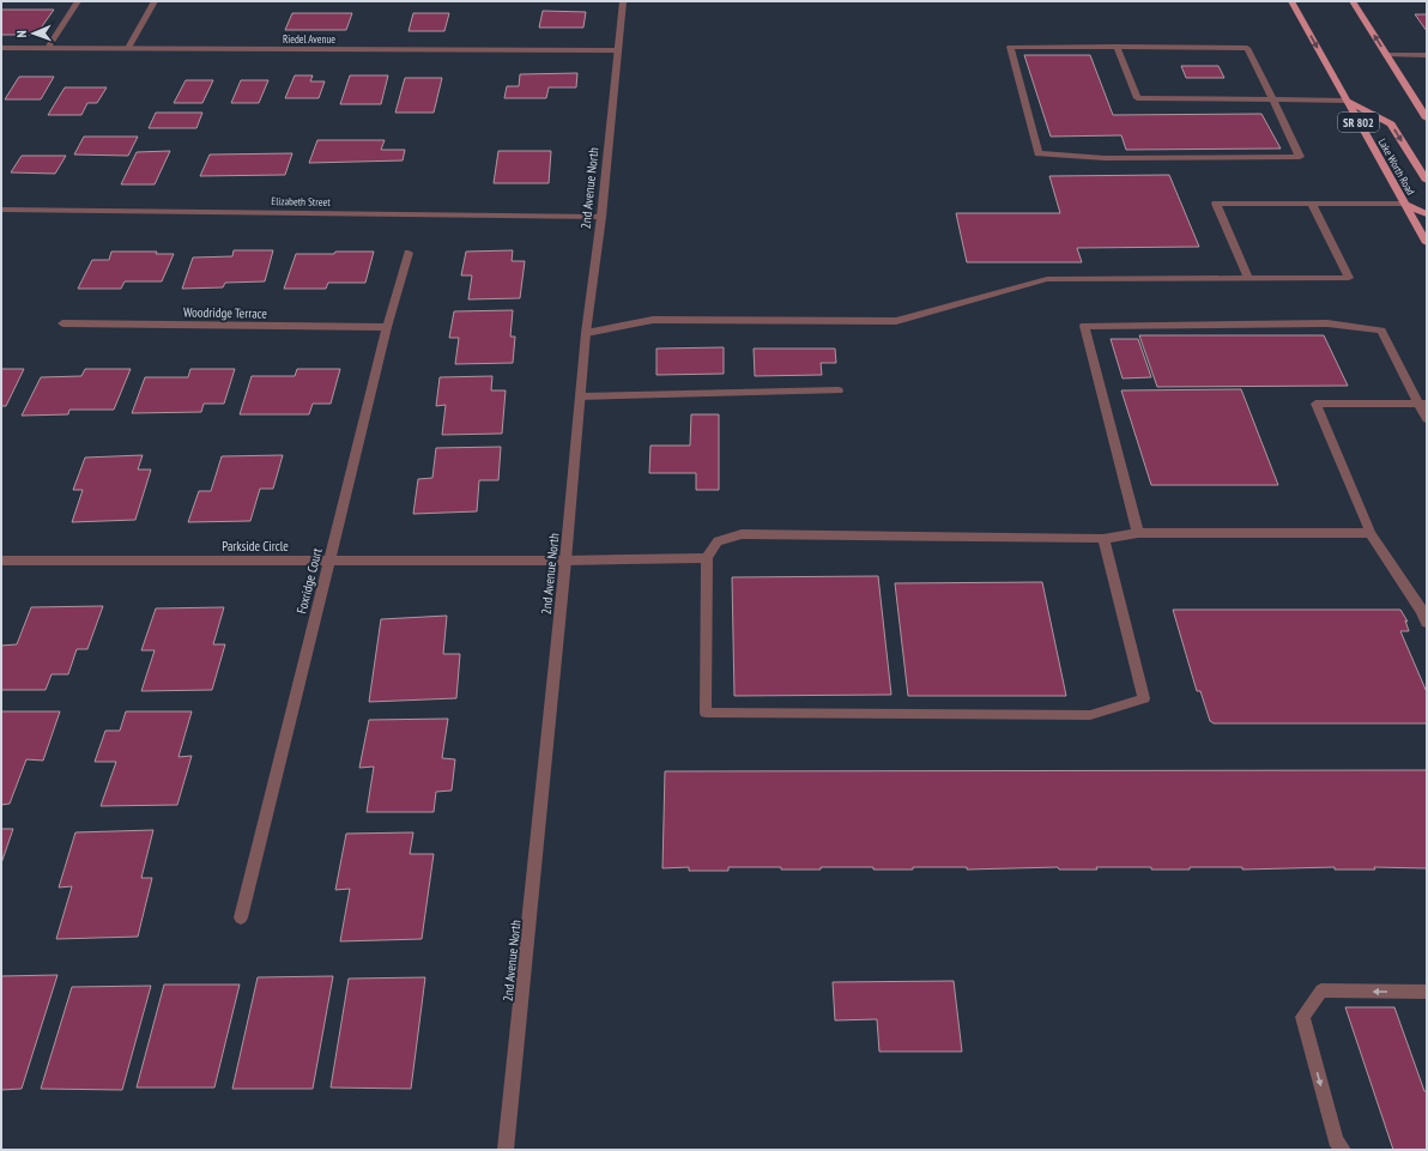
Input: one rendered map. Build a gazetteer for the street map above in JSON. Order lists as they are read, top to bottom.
{
  "streets": {
    "main road": ["SR 802", "Lake Worth Road"],
    "street": [
      "Riedel Avenue",
      "2nd Avenue North",
      "Elizabeth Street",
      "Woodridge Terrace",
      "Parkside Circle",
      "Foxridge Court"
    ]
  },
  "crossings": [
    ["Riedel Avenue", "2nd Avenue North"],
    ["2nd Avenue North", "Elizabeth Street"],
    ["2nd Avenue North", "Parkside Circle"],
    ["Woodridge Terrace", "Foxridge Court"],
    ["Parkside Circle", "Foxridge Court"]
  ],
  "north": "left"
}
